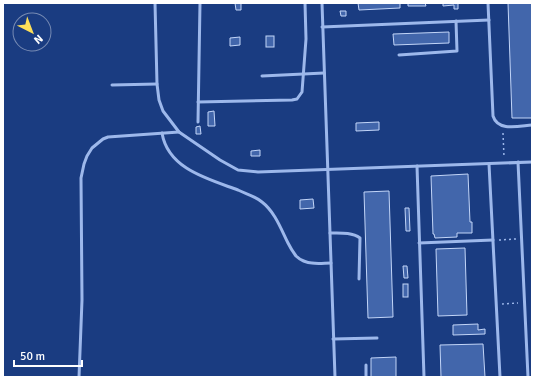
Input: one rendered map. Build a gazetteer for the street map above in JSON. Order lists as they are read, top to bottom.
{
  "scale_bar": "50 m",
  "north": "bottom right"
}
